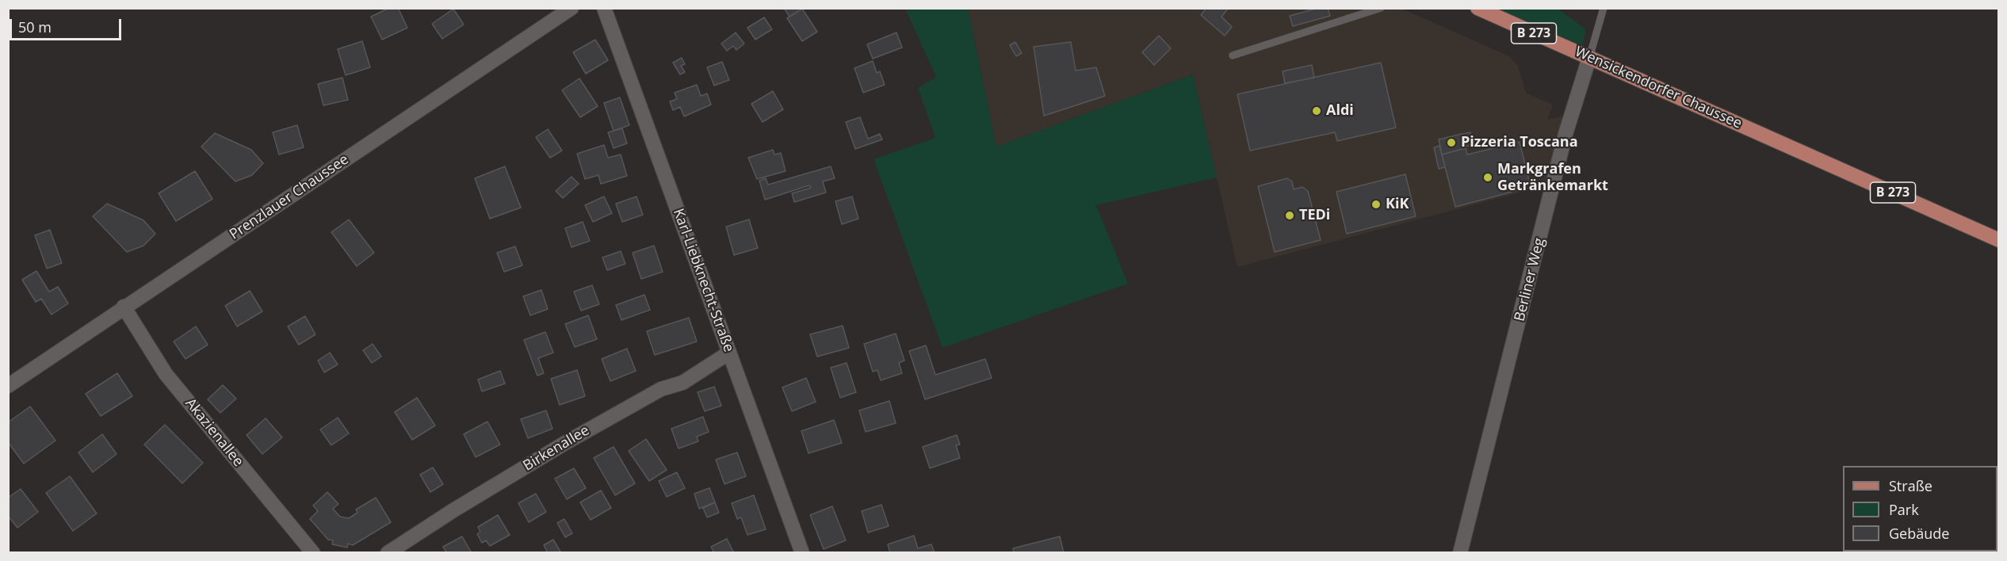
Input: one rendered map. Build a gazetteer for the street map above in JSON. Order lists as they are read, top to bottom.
{
  "streets": {
    "main road": ["B 273", "Wensickendorfer Chaussee"],
    "street": [
      "Prenzlauer Chaussee",
      "Berliner Weg",
      "Karl-Liebknecht-Straße",
      "Akazienallee",
      "Birkenallee"
    ]
  },
  "crossings": [
    ["Wensickendorfer Chaussee", "Berliner Weg"],
    ["Prenzlauer Chaussee", "Akazienallee"],
    ["Karl-Liebknecht-Straße", "Birkenallee"]
  ],
  "places": [
    "Aldi",
    "Pizzeria Toscana",
    "Markgrafen Getränkemarkt",
    "KiK",
    "TEDi"
  ],
  "legend": ["Straße", "Park", "Gebäude"],
  "scale_bar": "50 m"
}
